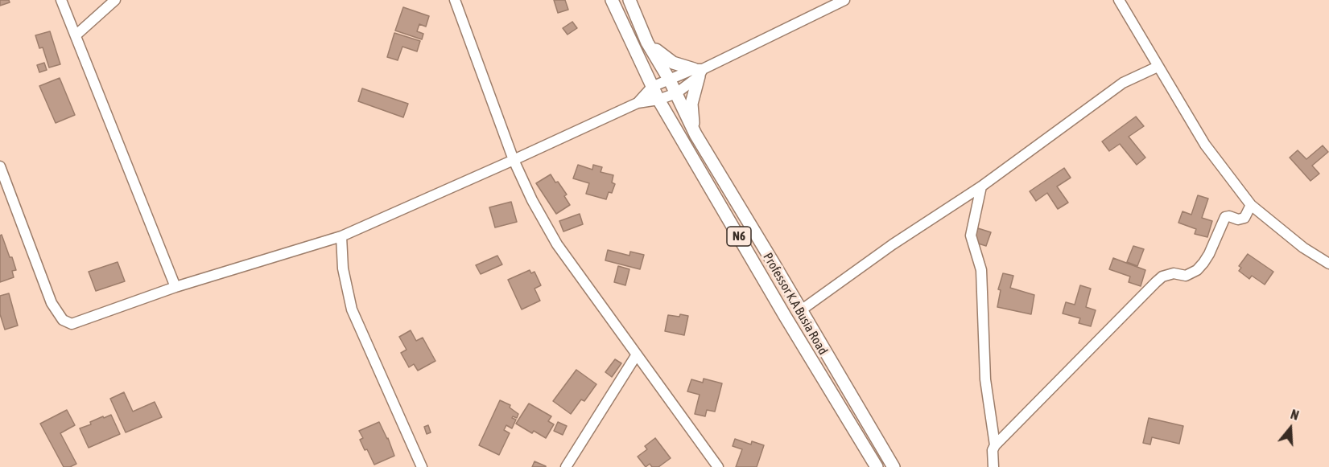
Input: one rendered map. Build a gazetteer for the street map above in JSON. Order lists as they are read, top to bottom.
{
  "streets": {
    "main road": ["N6", "Professor K.A Busia Road"]
  },
  "north": "top"
}
